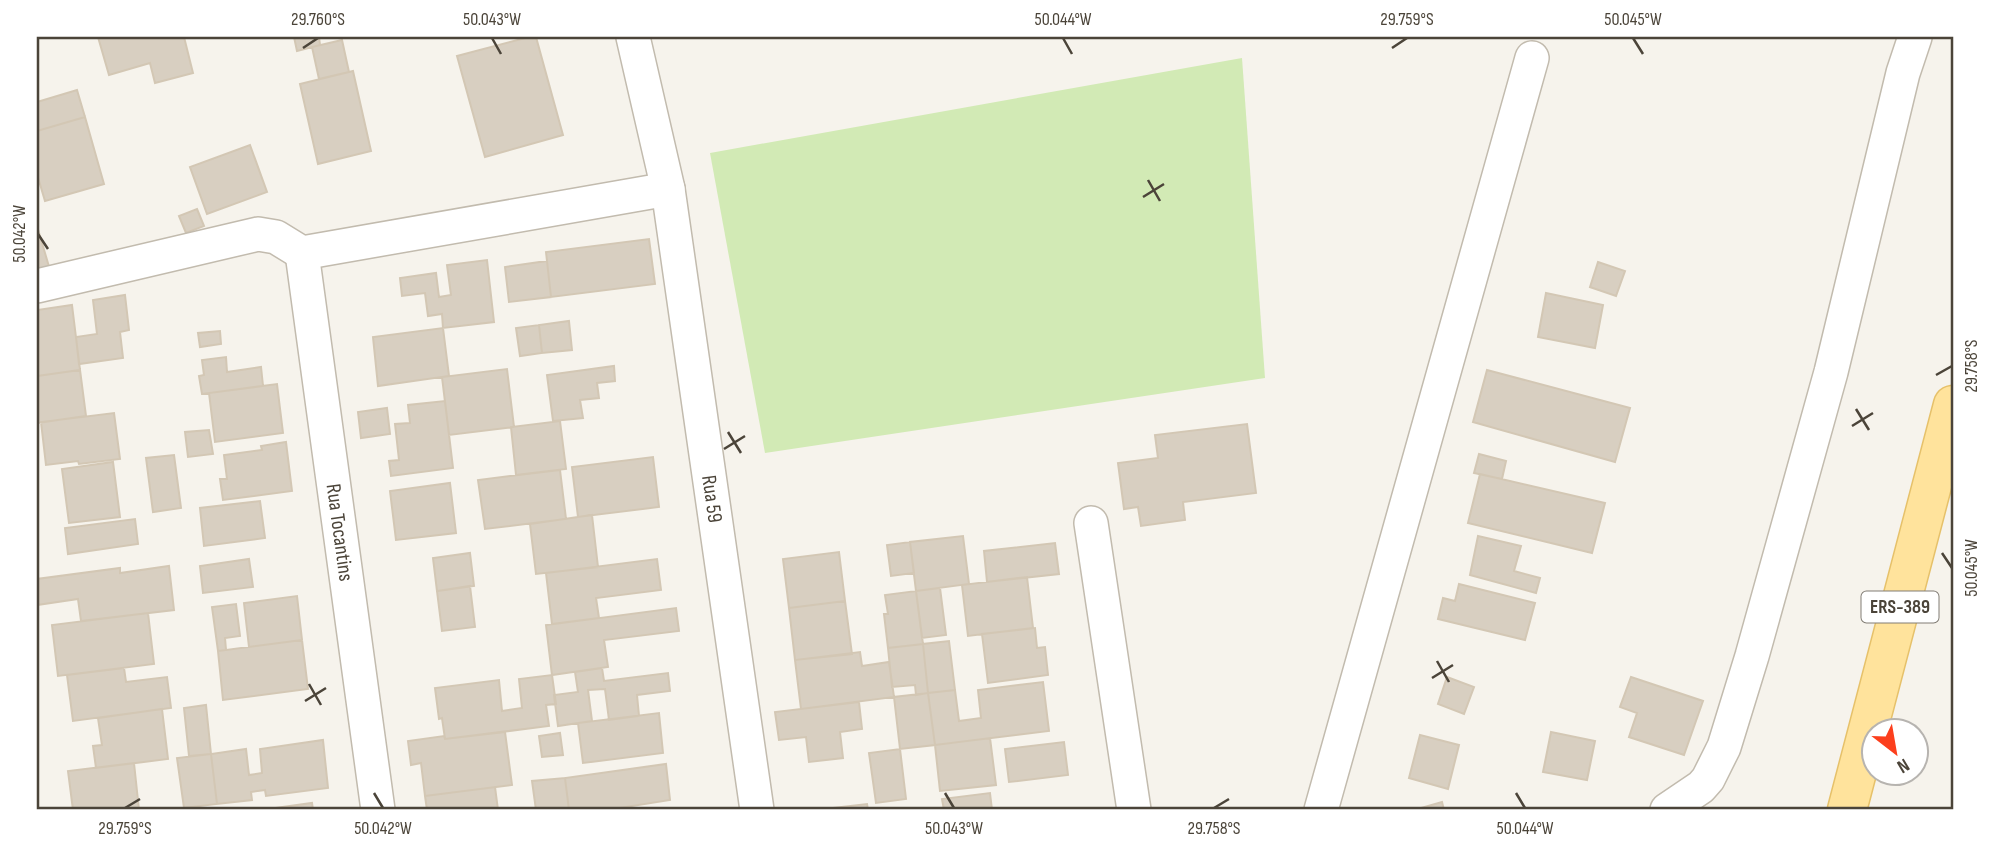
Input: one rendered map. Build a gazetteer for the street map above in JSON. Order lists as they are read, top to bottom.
{
  "streets": {
    "main road": ["ERS-389"],
    "street": ["Rua 59", "Rua Tocantins"]
  },
  "north": "bottom right",
  "coordinates": [
    "29.760°S",
    "50.043°W",
    "50.044°W",
    "29.759°S",
    "50.045°W",
    "50.042°W",
    "29.758°S"
  ]
}
